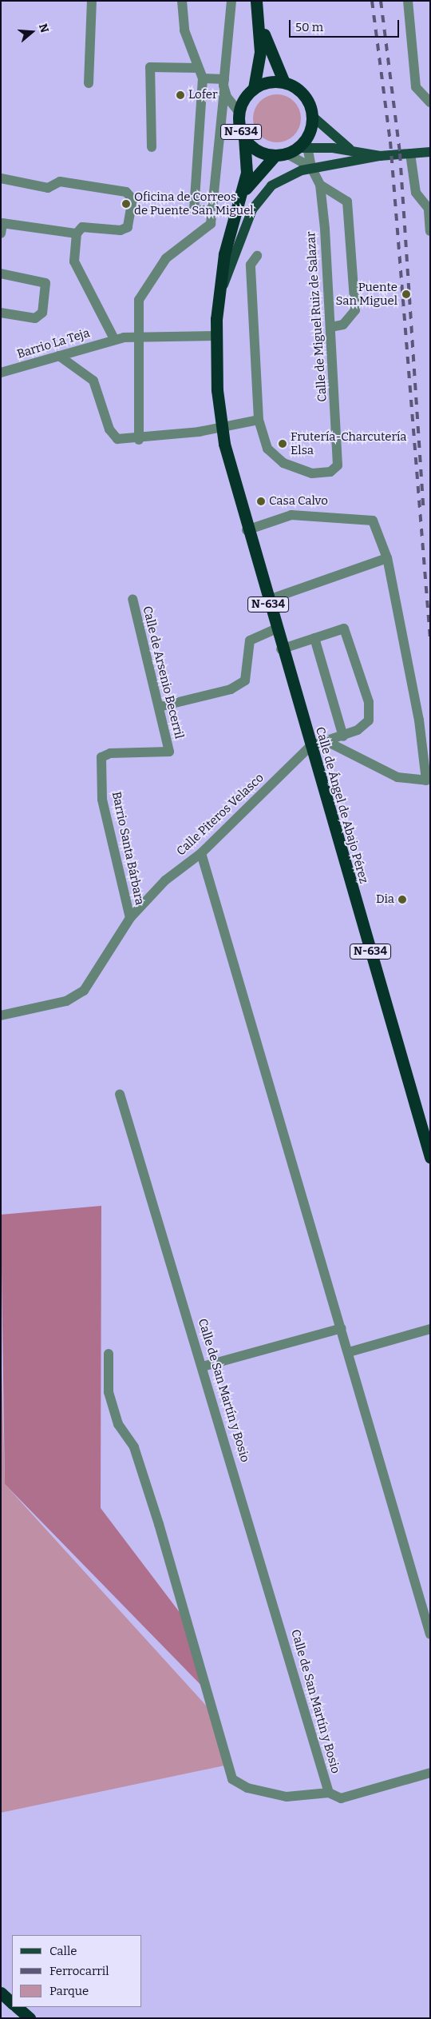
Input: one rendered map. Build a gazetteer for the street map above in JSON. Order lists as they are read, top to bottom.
{
  "streets": {
    "highway": ["N-634", "Calle de Ángel de Abajo Pérez"],
    "street": [
      "Calle de Miguel Ruiz de Salazar",
      "Barrio La Teja",
      "Calle de Arsenio Becerril",
      "Calle Piteros Velasco",
      "Barrio Santa Bárbara",
      "Calle de San Martín y Bosio"
    ]
  },
  "crossings": [
    ["N-634", "Calle de Miguel Ruiz de Salazar"],
    ["N-634", "Barrio La Teja"],
    ["N-634", "Calle de Ángel de Abajo Pérez"],
    ["Calle de Arsenio Becerril", "Barrio Santa Bárbara"],
    ["Calle de Ángel de Abajo Pérez", "Calle Piteros Velasco"],
    ["Calle Piteros Velasco", "Barrio Santa Bárbara"]
  ],
  "places": [
    "Lofer",
    "Oficina de Correos de Puente San Miguel",
    "Puente San Miguel",
    "Frutería-Charcutería Elsa",
    "Casa Calvo",
    "Dia"
  ],
  "legend": ["Calle", "Ferrocarril", "Parque"],
  "scale_bar": "50 m",
  "north": "right"
}
